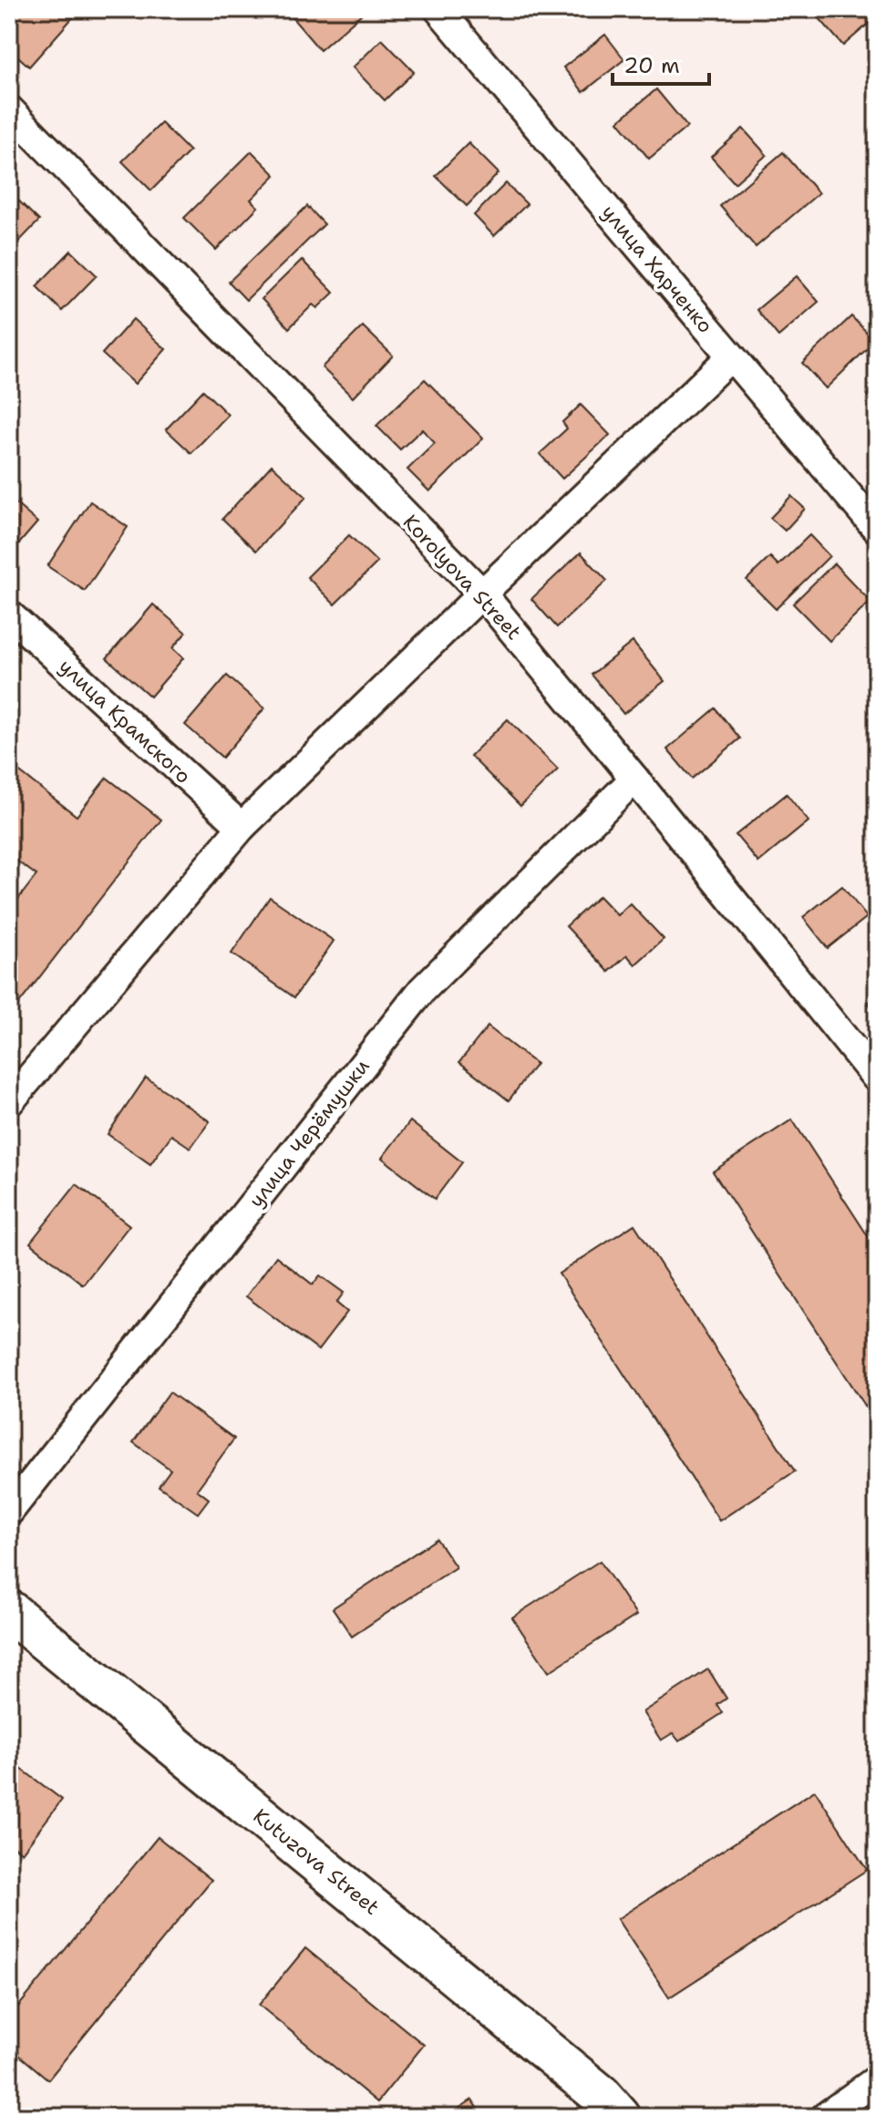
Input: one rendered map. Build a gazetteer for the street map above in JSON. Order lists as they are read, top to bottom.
{
  "streets": {
    "main road": ["Kutuzova Street"],
    "street": [
      "улица Харченко",
      "Korolyova Street",
      "улица Крамского",
      "улица Черёмушки"
    ]
  },
  "crossings": [
    ["Korolyova Street", "улица Черёмушки"]
  ],
  "scale_bar": "20 m"
}
